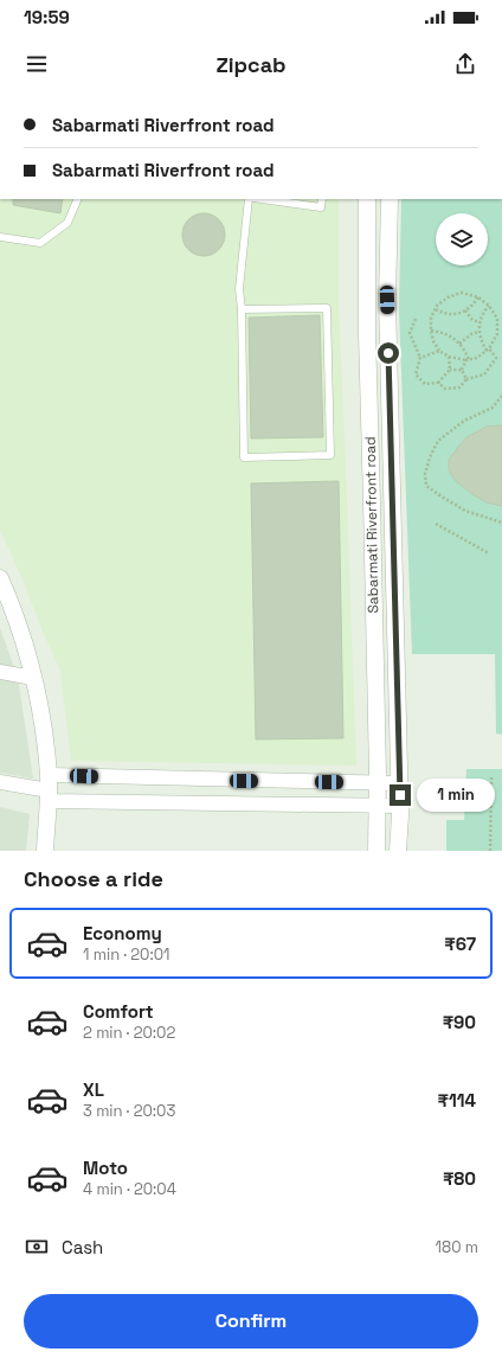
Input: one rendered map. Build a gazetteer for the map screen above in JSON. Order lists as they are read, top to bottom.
{
  "streets": {
    "street": ["Sabarmati Riverfront road"]
  },
  "page": {
    "status": "19:59",
    "header": "Zipcab",
    "banner": ["Sabarmati Riverfront road", "Sabarmati Riverfront road"],
    "bubble": "1 min",
    "heading": "Choose a ride",
    "list": [
      {
        "name": "Economy",
        "note": "1 min · 20:01",
        "value": "₹67"
      },
      {
        "name": "Comfort",
        "note": "2 min · 20:02",
        "value": "₹90"
      },
      {
        "name": "XL",
        "note": "3 min · 20:03",
        "value": "₹114"
      },
      {
        "name": "Moto",
        "note": "4 min · 20:04",
        "value": "₹80"
      }
    ],
    "pay": ["Cash", "180 m"],
    "buttons": "Confirm"
  }
}
